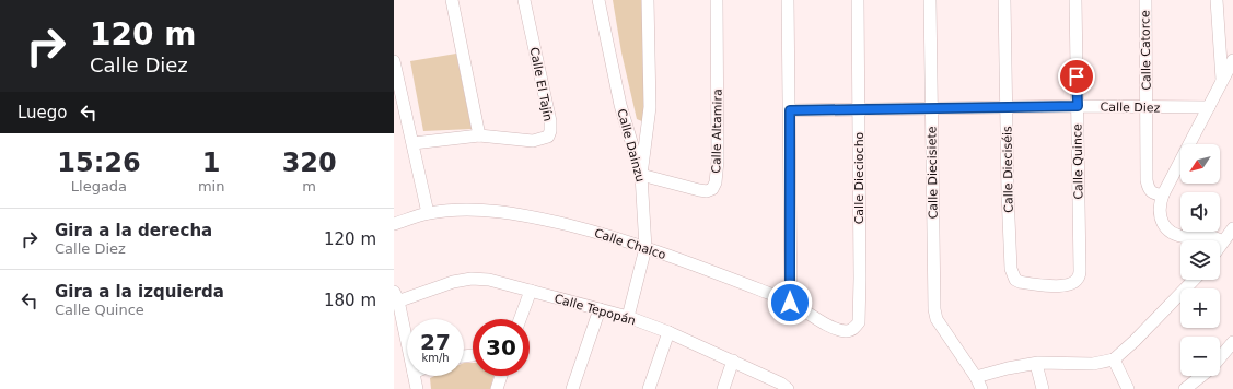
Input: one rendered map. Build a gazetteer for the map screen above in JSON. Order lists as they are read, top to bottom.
{
  "streets": {
    "street": [
      "Calle Catorce",
      "Calle El Tajín",
      "Calle Diez",
      "Calle Altamira",
      "Calle Dainzu",
      "Calle Quince",
      "Calle Dieciséis",
      "Calle Diecisiete",
      "Calle Dieciocho",
      "Calle Chalco",
      "Calle Tepopán"
    ]
  },
  "crossings": [
    ["Calle Catorce", "Calle Diez"],
    ["Calle Diez", "Calle Quince"],
    ["Calle Diez", "Calle Dieciséis"],
    ["Calle Diez", "Calle Diecisiete"],
    ["Calle Diez", "Calle Dieciocho"],
    ["Calle Altamira", "Calle Dainzu"],
    ["Calle Dainzu", "Calle Chalco"],
    ["Calle Dainzu", "Calle Tepopán"],
    ["Calle Quince", "Calle Dieciséis"],
    ["Calle Dieciocho", "Calle Chalco"]
  ],
  "north": "bottom left",
  "page": {
    "turn": ["120 m", "Calle Diez"],
    "then": "Luego",
    "eta": [
      "15:26",
      "Llegada",
      "1",
      "min",
      "320",
      "m"
    ],
    "map_buttons": ["+", "−"],
    "list": [
      {
        "name": "Gira a la derecha",
        "note": "Calle Diez",
        "value": "120 m"
      },
      {
        "name": "Gira a la izquierda",
        "note": "Calle Quince",
        "value": "180 m"
      }
    ],
    "speed": "27 km/h",
    "limit": "30"
  }
}
